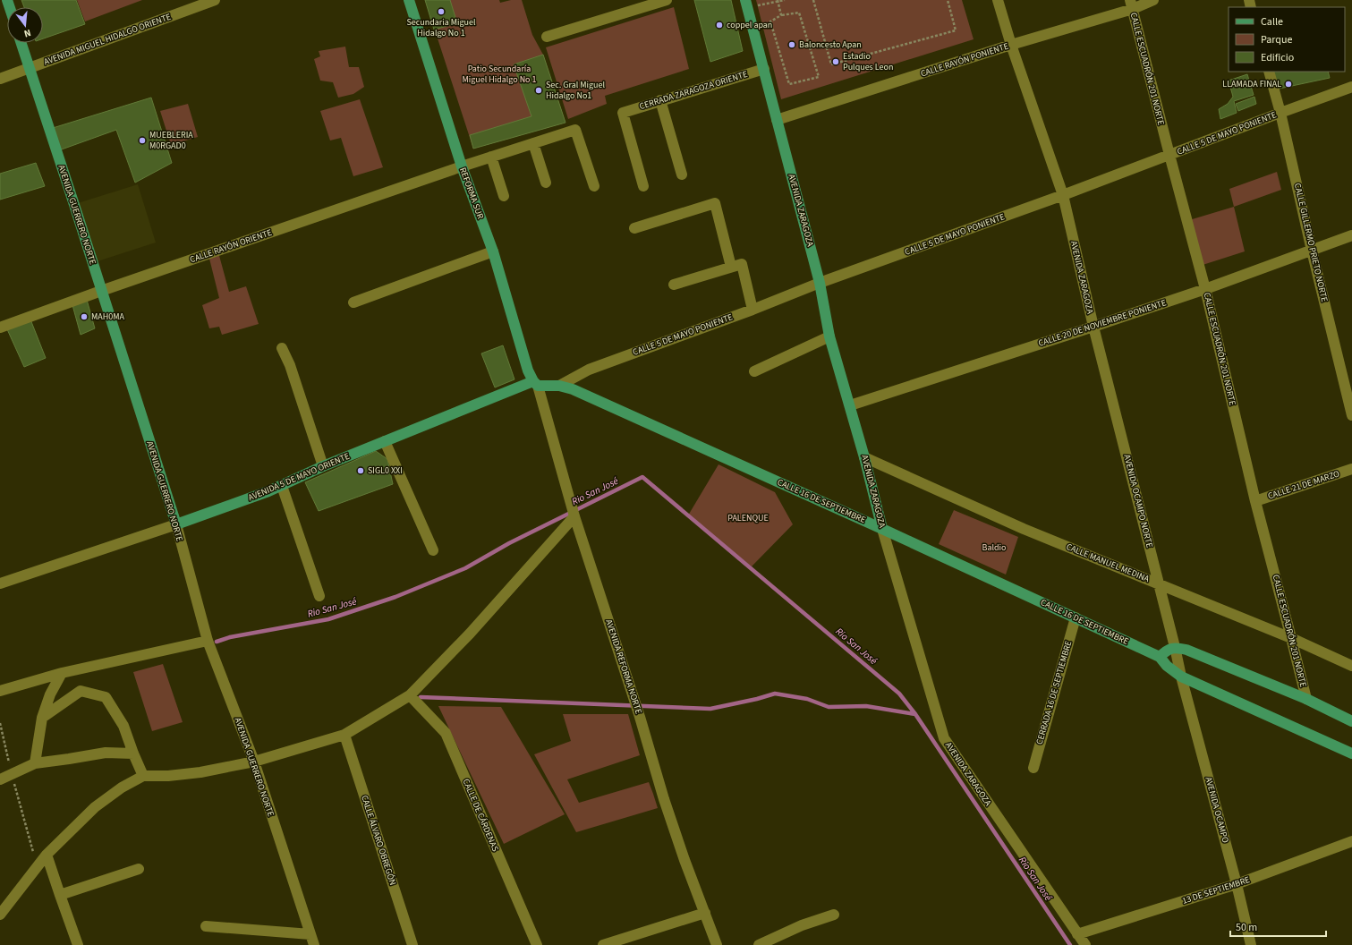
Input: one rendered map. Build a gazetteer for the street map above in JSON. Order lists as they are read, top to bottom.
{
  "streets": {
    "main road": [
      "REFORMA SUR",
      "AVENIDA ZARAGOZA",
      "AVENIDA GUERRERO NORTE",
      "AVENIDA 5 DE MAYO ORIENTE",
      "CALLE 16 DE SEPTIEMBRE"
    ],
    "street": [
      "AVENIDA MIGUEL HIDALGO ORIENTE",
      "CALLE RAYÓN PONIENTE",
      "CALLE ESCUADRÓN 201 NORTE",
      "CERRADA ZARAGOZA ORIENTE",
      "CALLE 5 DE MAYO PONIENTE",
      "CALLE GILLERMO PRIETO NORTE",
      "CALLE RAYÓN ORIENTE",
      "CALLE 20 DE NOVIEMBRE PONIENTE",
      "CALLE 21 DE MARZO",
      "AVENIDA OCAMPO NORTE",
      "CALLE MANUEL MEDINA",
      "AVENIDA REFORMA NORTE",
      "CERRADA 16 DE SEPTIEMBRE",
      "AVENIDA OCAMPO",
      "CALLE DE CÁRDENAS",
      "CALLE ÁLVARO OBREGÓN",
      "13 DE SEPTIEMBRE"
    ]
  },
  "crossings": [
    ["AVENIDA MIGUEL HIDALGO ORIENTE", "AVENIDA GUERRERO NORTE"],
    ["CALLE RAYÓN PONIENTE", "CALLE ESCUADRÓN 201 NORTE"],
    ["CALLE RAYÓN PONIENTE", "AVENIDA ZARAGOZA"],
    ["CALLE ESCUADRÓN 201 NORTE", "CALLE 5 DE MAYO PONIENTE"],
    ["CALLE ESCUADRÓN 201 NORTE", "CALLE 20 DE NOVIEMBRE PONIENTE"],
    ["CALLE ESCUADRÓN 201 NORTE", "CALLE 21 DE MARZO"],
    ["CALLE ESCUADRÓN 201 NORTE", "CALLE MANUEL MEDINA"],
    ["CERRADA ZARAGOZA ORIENTE", "AVENIDA ZARAGOZA"],
    ["CALLE 5 DE MAYO PONIENTE", "AVENIDA ZARAGOZA"],
    ["CALLE 5 DE MAYO PONIENTE", "CALLE GILLERMO PRIETO NORTE"],
    ["CALLE 5 DE MAYO PONIENTE", "CALLE 16 DE SEPTIEMBRE"],
    ["REFORMA SUR", "CALLE RAYÓN ORIENTE"],
    ["REFORMA SUR", "AVENIDA 5 DE MAYO ORIENTE"],
    ["REFORMA SUR", "CALLE 16 DE SEPTIEMBRE"],
    ["REFORMA SUR", "AVENIDA REFORMA NORTE"],
    ["AVENIDA ZARAGOZA", "CALLE 20 DE NOVIEMBRE PONIENTE"],
    ["AVENIDA ZARAGOZA", "CALLE 16 DE SEPTIEMBRE"],
    ["AVENIDA ZARAGOZA", "AVENIDA OCAMPO NORTE"],
    ["AVENIDA ZARAGOZA", "CALLE MANUEL MEDINA"],
    ["AVENIDA ZARAGOZA", "13 DE SEPTIEMBRE"],
    ["AVENIDA GUERRERO NORTE", "CALLE RAYÓN ORIENTE"],
    ["AVENIDA GUERRERO NORTE", "AVENIDA 5 DE MAYO ORIENTE"],
    ["CALLE GILLERMO PRIETO NORTE", "CALLE 20 DE NOVIEMBRE PONIENTE"],
    ["CALLE 20 DE NOVIEMBRE PONIENTE", "AVENIDA OCAMPO NORTE"],
    ["AVENIDA 5 DE MAYO ORIENTE", "CALLE 16 DE SEPTIEMBRE"],
    ["AVENIDA 5 DE MAYO ORIENTE", "AVENIDA REFORMA NORTE"],
    ["CALLE 16 DE SEPTIEMBRE", "AVENIDA OCAMPO NORTE"],
    ["CALLE 16 DE SEPTIEMBRE", "AVENIDA REFORMA NORTE"],
    ["CALLE 16 DE SEPTIEMBRE", "CERRADA 16 DE SEPTIEMBRE"],
    ["CALLE 16 DE SEPTIEMBRE", "AVENIDA OCAMPO"],
    ["AVENIDA OCAMPO NORTE", "CALLE MANUEL MEDINA"],
    ["AVENIDA OCAMPO NORTE", "AVENIDA OCAMPO"],
    ["AVENIDA OCAMPO", "13 DE SEPTIEMBRE"]
  ],
  "water": ["Rio San José"],
  "parks": ["Patio Secundaría Miguel Hidalgo No 1", "PALENQUE", "Baldio"],
  "places": [
    "Secundaria Miguel Hidalgo No 1",
    "coppel apan",
    "Baloncesto Apan",
    "Estadio Pulques Leon",
    "LLAMADA FINAL",
    "Sec. Gral Miguel Hidalgo No1",
    "MUEBLERIA M0RGAD0",
    "MAH0MA",
    "SIGL0 XXI"
  ],
  "legend": ["Calle", "Parque", "Edificio"],
  "scale_bar": "50 m",
  "north": "bottom"
}
